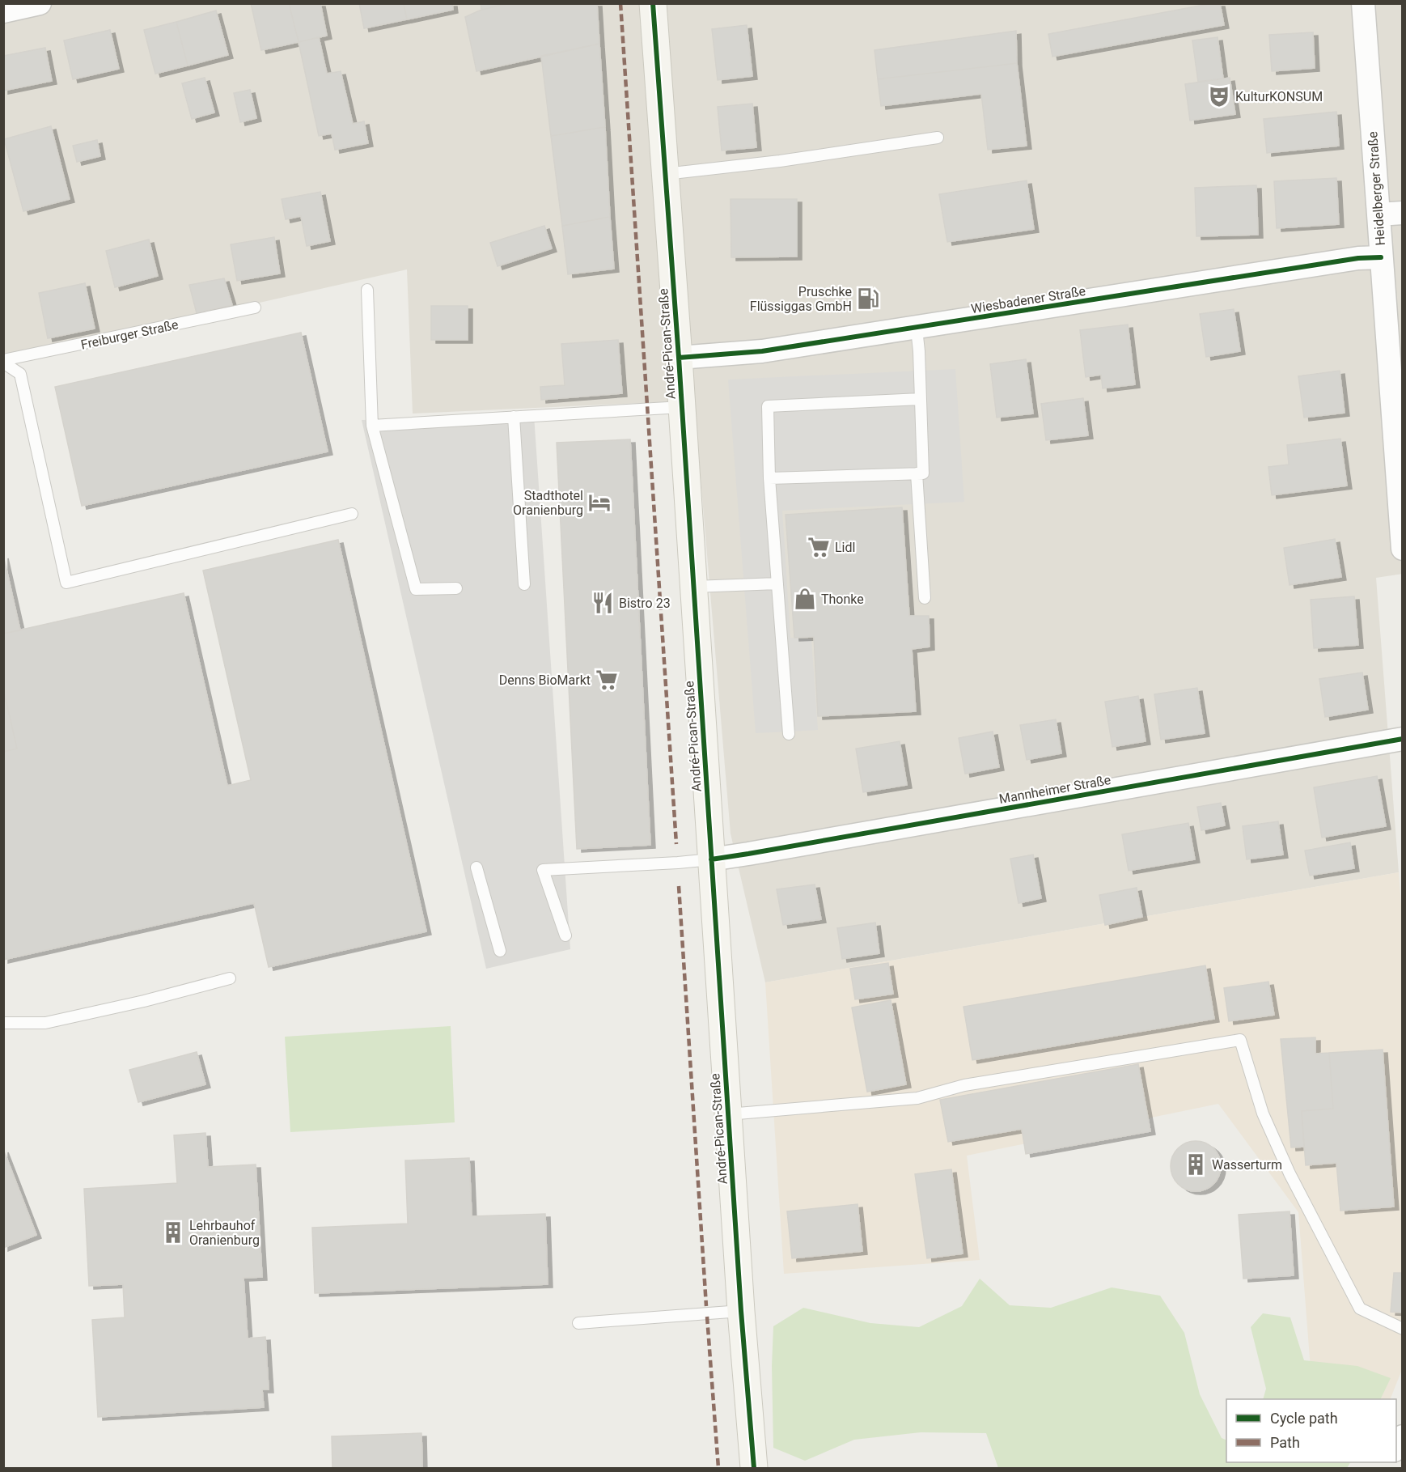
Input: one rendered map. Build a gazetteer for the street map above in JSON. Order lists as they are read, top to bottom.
{
  "streets": {
    "street": [
      "Heidelberger Straße",
      "Wiesbadener Straße",
      "André-Pican-Straße",
      "Mannheimer Straße"
    ],
    "lane": ["Freiburger Straße"]
  },
  "crossings": [
    ["Heidelberger Straße", "Wiesbadener Straße"],
    ["Wiesbadener Straße", "André-Pican-Straße"],
    ["André-Pican-Straße", "Mannheimer Straße"]
  ],
  "places": {
    "theatre": ["KulturKONSUM"],
    "fuel station": ["Pruschke Flüssiggas GmbH"],
    "hotel": ["Stadthotel Oranienburg"],
    "supermarket": ["Lidl", "Denns BioMarkt"],
    "shop": ["Thonke"],
    "restaurant": ["Bistro 23"],
    "building": ["Wasserturm", "Lehrbauhof Oranienburg"]
  },
  "legend": ["Cycle path", "Path"]
}
